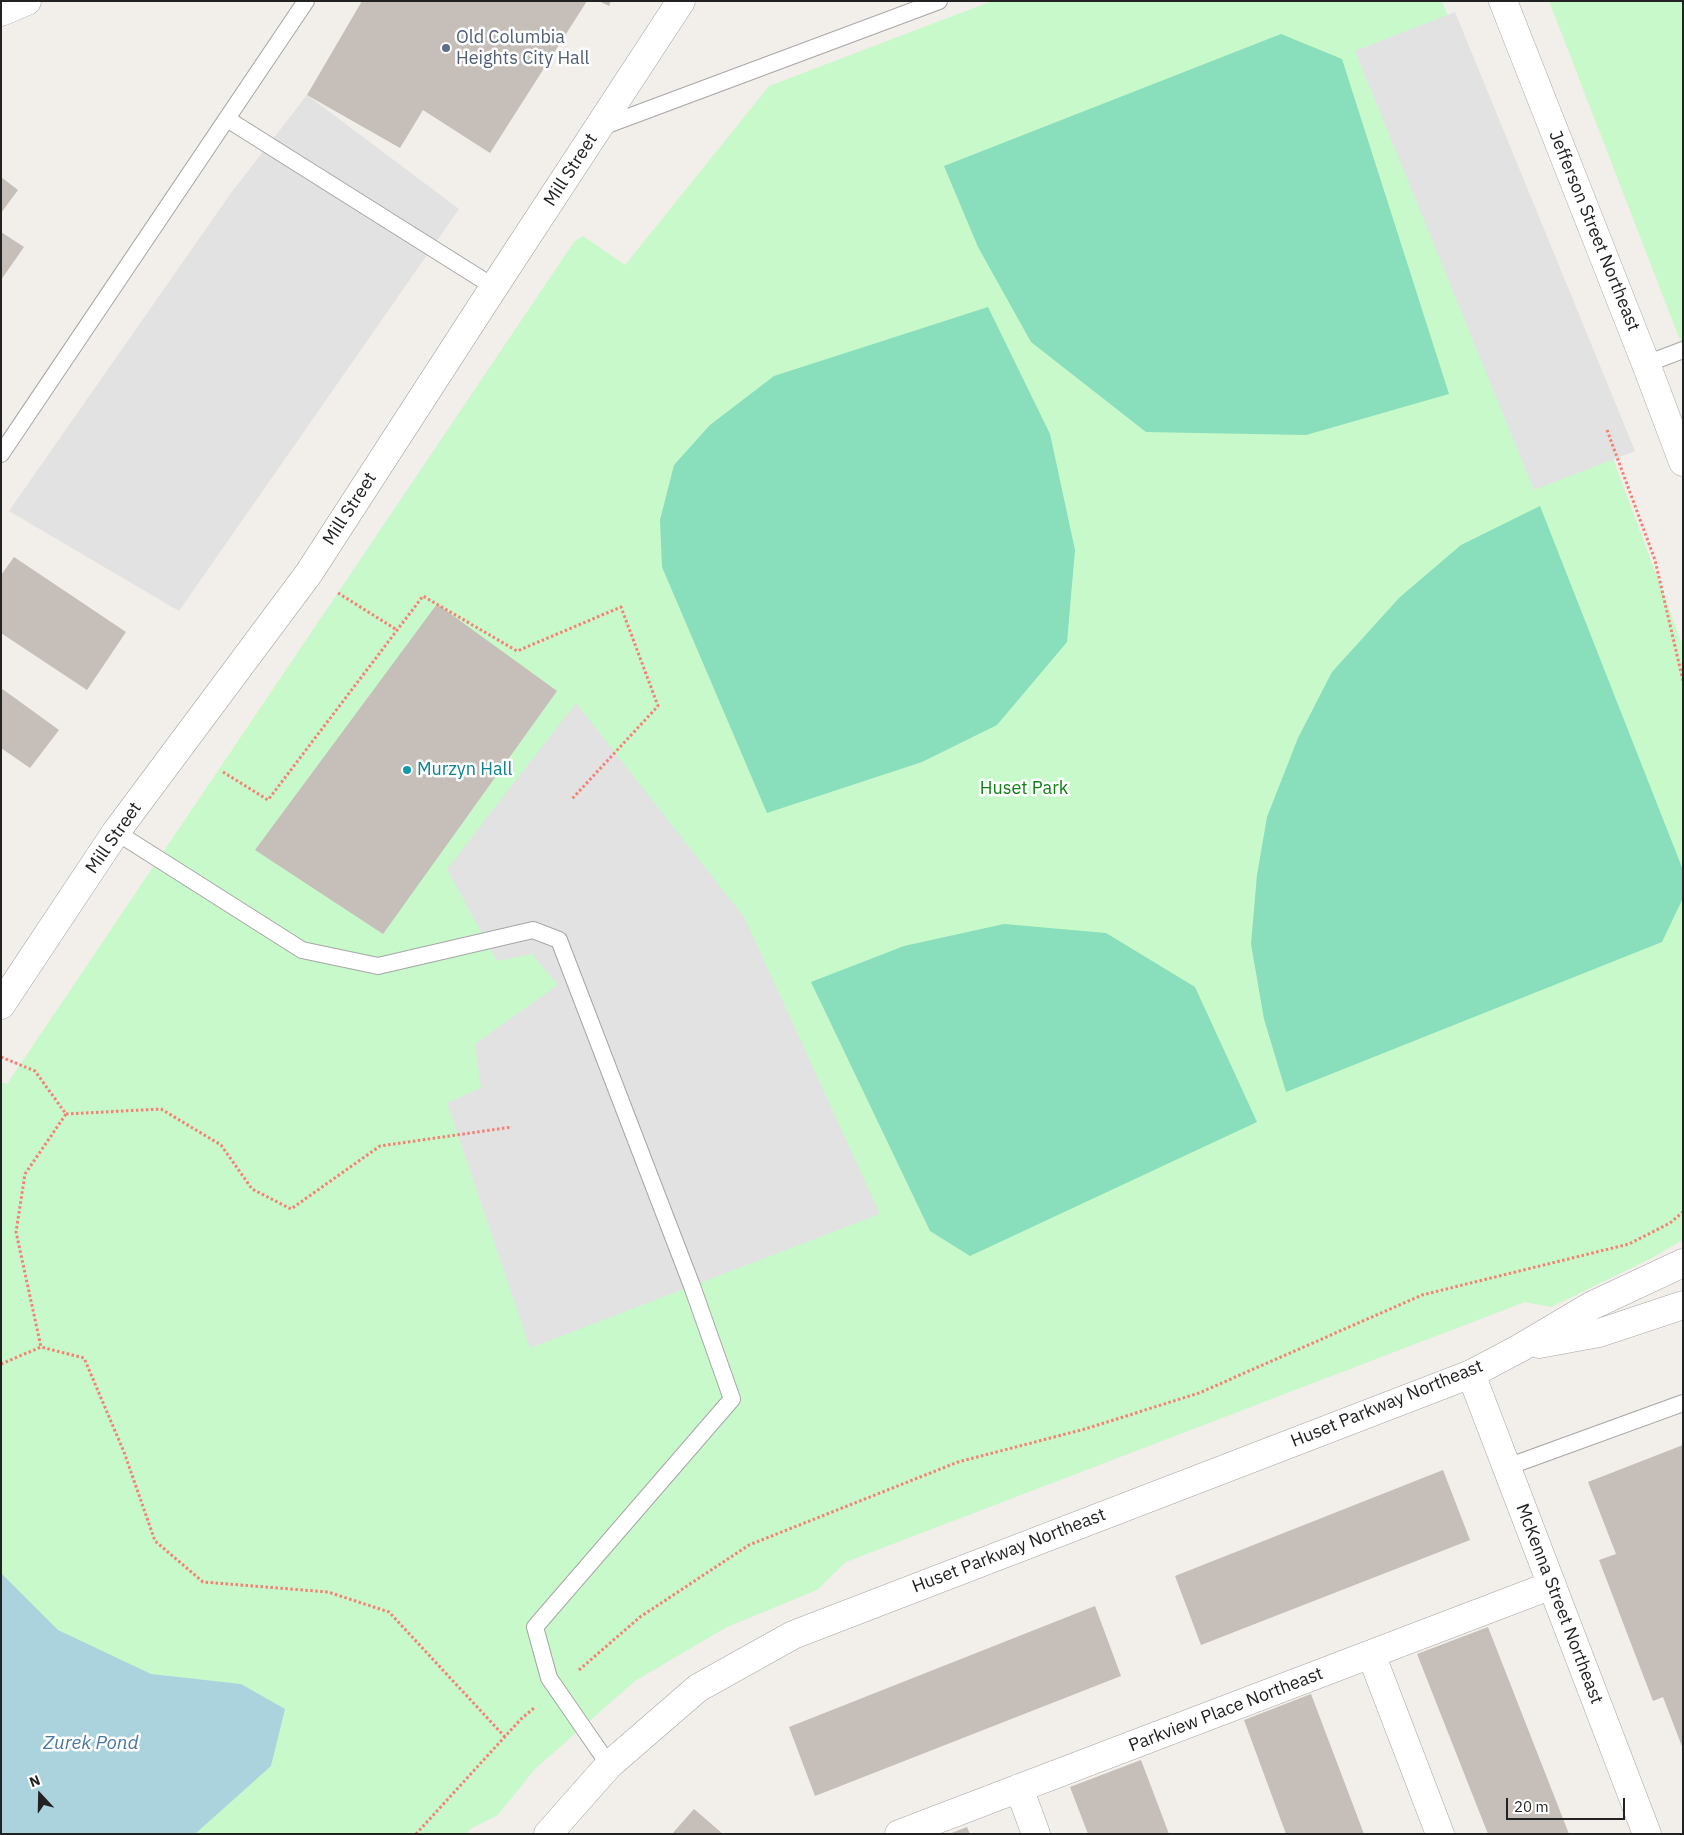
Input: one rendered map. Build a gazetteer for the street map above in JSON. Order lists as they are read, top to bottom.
{
  "streets": {
    "street": [
      "Mill Street",
      "Jefferson Street Northeast",
      "Huset Parkway Northeast",
      "McKenna Street Northeast",
      "Parkview Place Northeast"
    ]
  },
  "crossings": [
    ["Huset Parkway Northeast", "McKenna Street Northeast"],
    ["McKenna Street Northeast", "Parkview Place Northeast"]
  ],
  "water": ["Zurek Pond"],
  "parks": ["Huset Park"],
  "places": ["Old Columbia Heights City Hall", "Murzyn Hall"],
  "scale_bar": "20 m",
  "north": "top"
}
